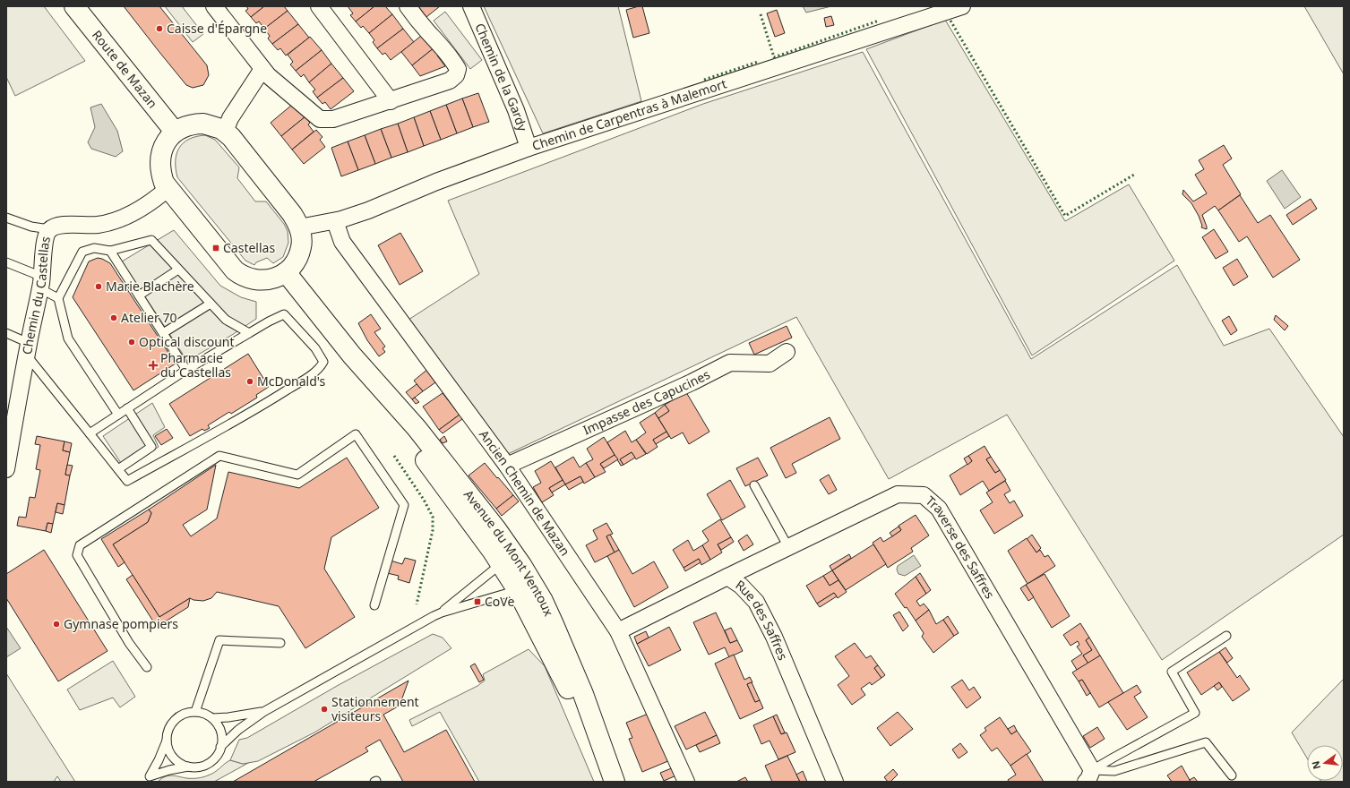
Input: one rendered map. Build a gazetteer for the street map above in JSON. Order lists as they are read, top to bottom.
{
  "streets": {
    "main road": ["Route de Mazan", "Avenue du Mont Ventoux"],
    "street": [
      "Chemin de la Gardy",
      "Chemin de Carpentras à Malemort",
      "Chemin du Castellas",
      "Impasse des Capucines",
      "Ancien Chemin de Mazan",
      "Traverse des Saffres",
      "Rue des Saffres"
    ]
  },
  "crossings": [
    ["Chemin de la Gardy", "Chemin de Carpentras à Malemort"],
    ["Chemin de Carpentras à Malemort", "Ancien Chemin de Mazan"],
    ["Impasse des Capucines", "Ancien Chemin de Mazan"],
    ["Ancien Chemin de Mazan", "Rue des Saffres"],
    ["Traverse des Saffres", "Rue des Saffres"]
  ],
  "places": {
    "other": [
      "Caisse d'Épargne",
      "Marie Blachère",
      "Atelier 70",
      "Optical discount",
      "McDonald's",
      "Gymnase pompiers",
      "Stationnement visiteurs"
    ],
    "transit": ["Castellas", "CoVe"],
    "health": ["Pharmacie du Castellas"]
  },
  "north": "left"
}
